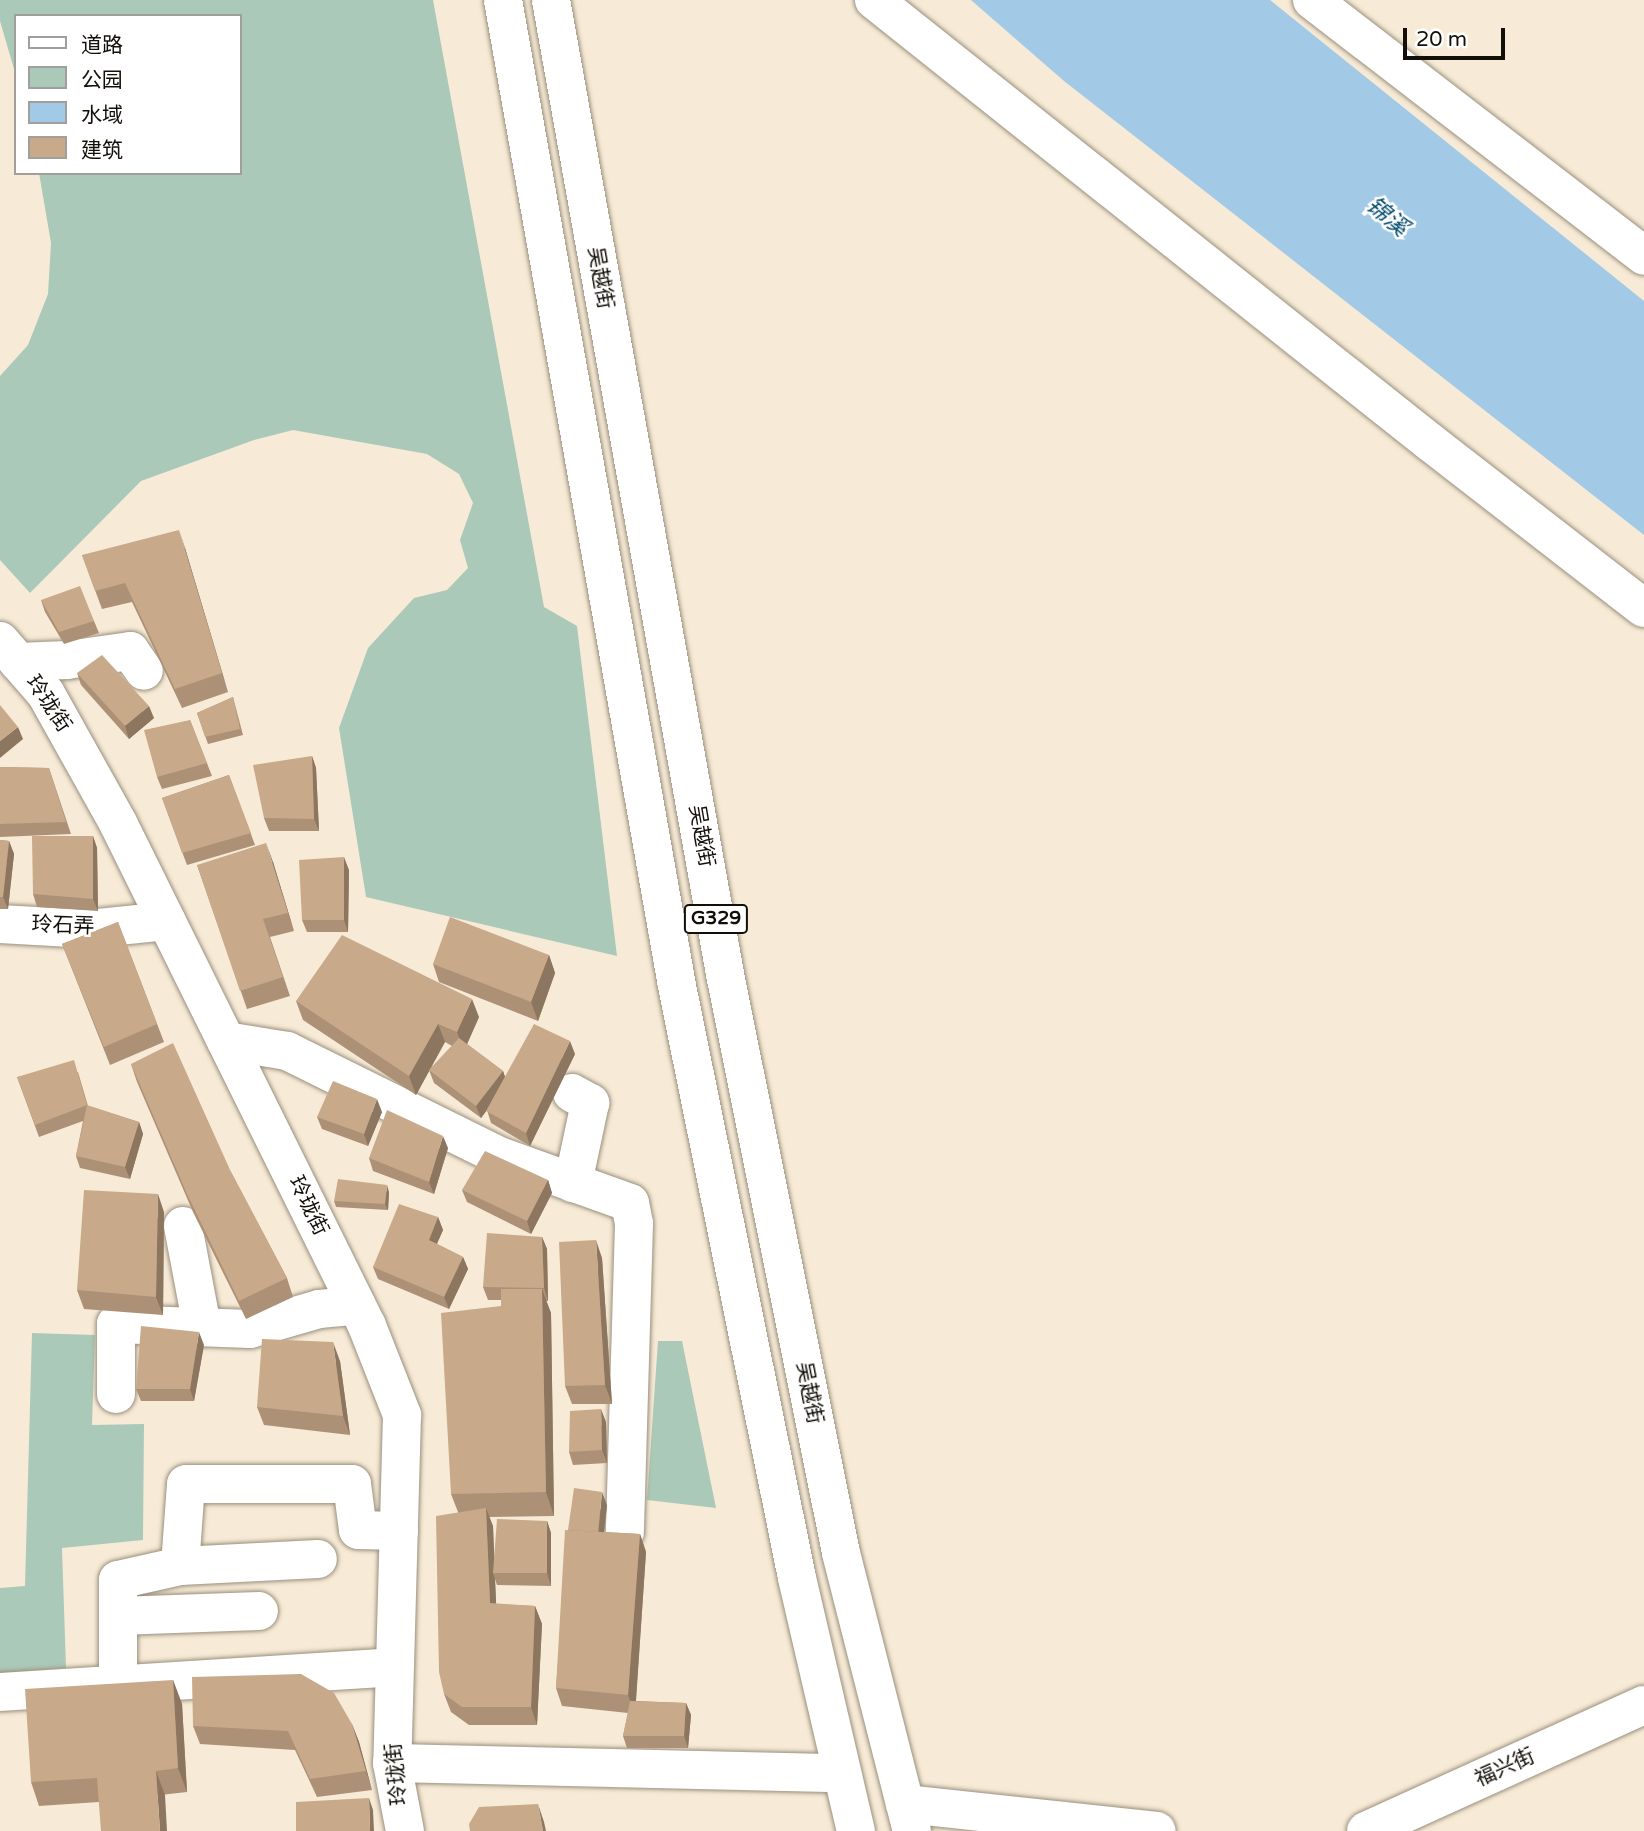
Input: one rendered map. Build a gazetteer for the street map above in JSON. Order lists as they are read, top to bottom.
{
  "streets": {
    "main road": [
      "吴越街",
      "玲珑街",
      "G329",
      "玲石弄",
      "福兴街"
    ]
  },
  "crossings": [
    ["玲珑街", "玲石弄"]
  ],
  "water": ["锦溪"],
  "legend": [
    "道路",
    "公园",
    "水域",
    "建筑"
  ],
  "scale_bar": "20 m"
}
